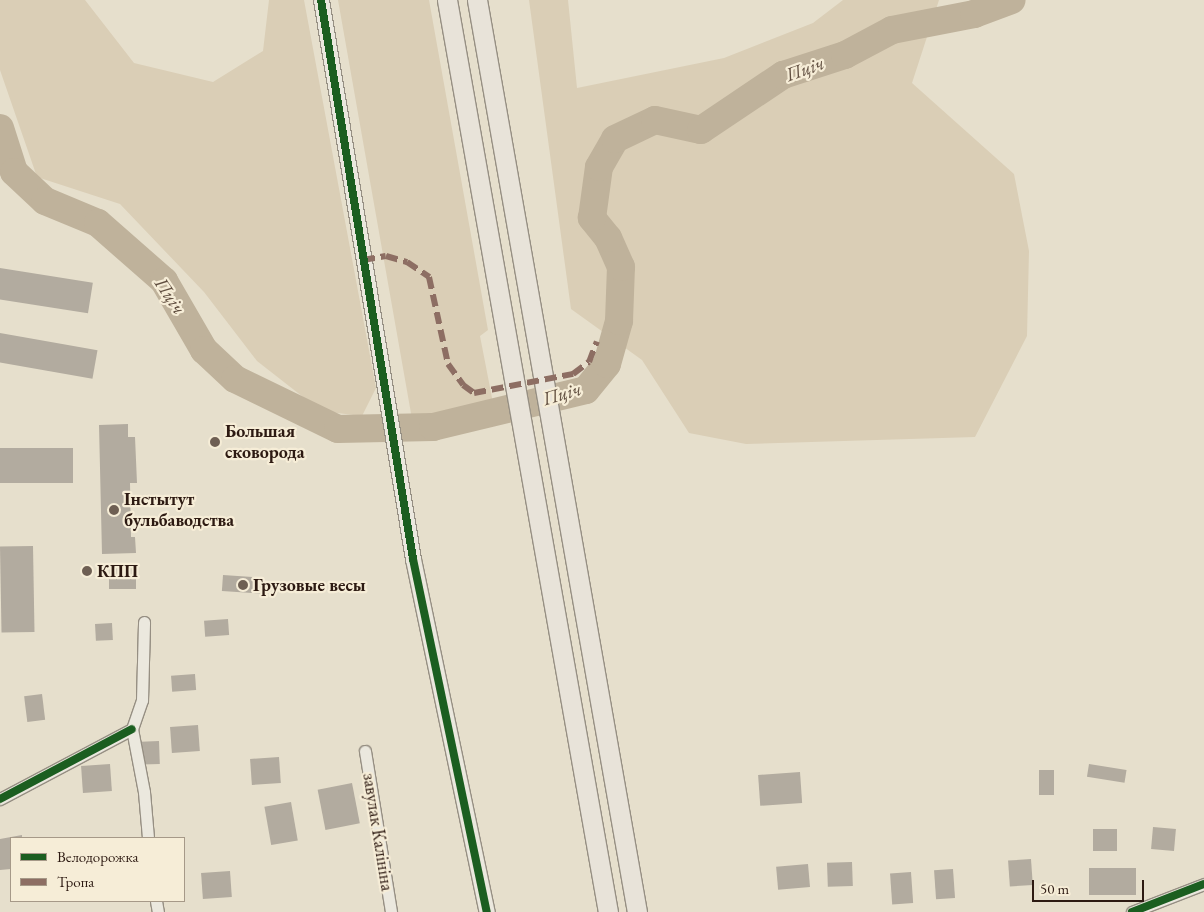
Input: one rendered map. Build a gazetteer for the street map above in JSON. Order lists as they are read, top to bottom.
{
  "streets": {
    "street": ["завулак Калініна"]
  },
  "water": ["Пціч"],
  "places": [
    "Большая сковорода",
    "Інстытут бульбаводства",
    "КПП",
    "Грузовые весы"
  ],
  "legend": ["Велодорожка", "Тропа"],
  "scale_bar": "50 m"
}
